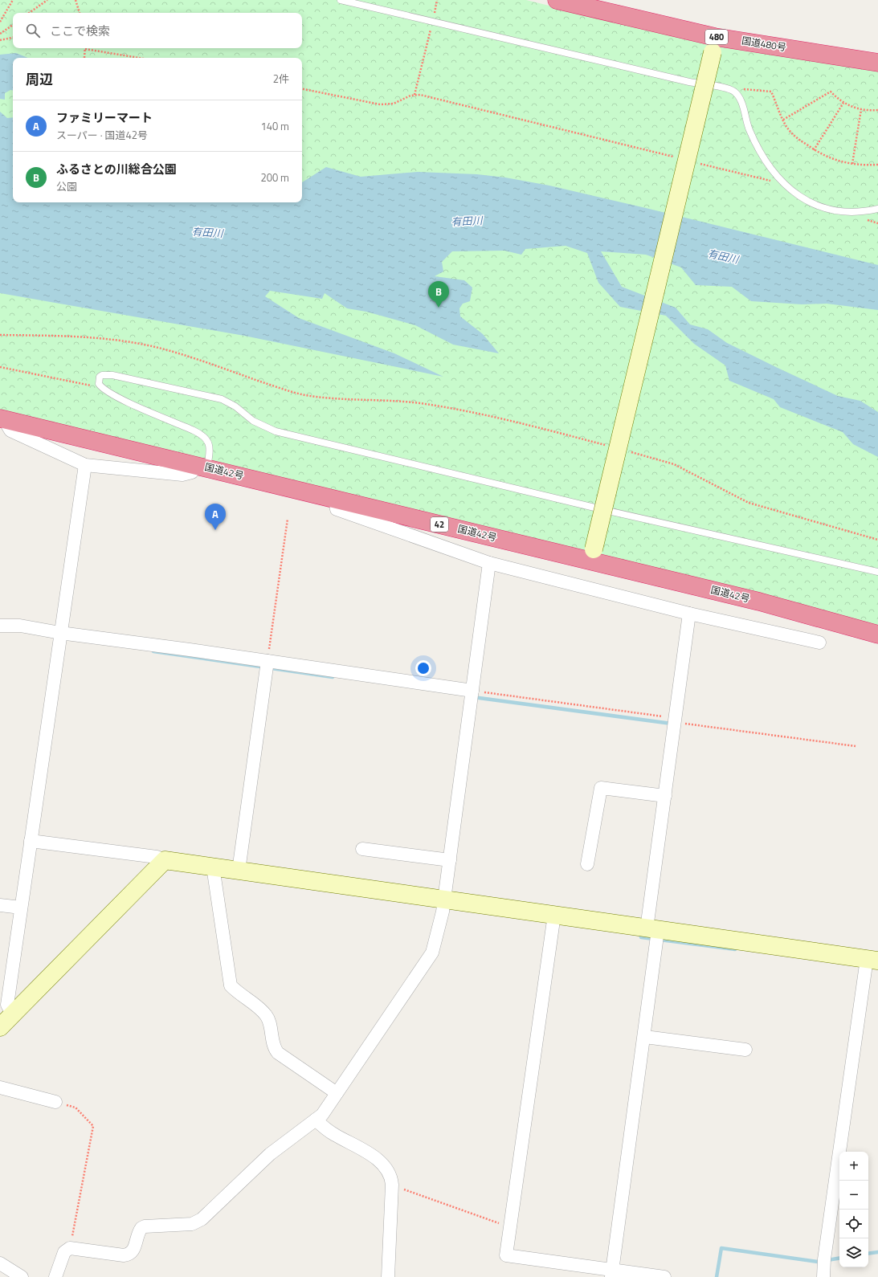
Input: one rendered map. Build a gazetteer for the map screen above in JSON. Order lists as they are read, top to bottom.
{
  "streets": {
    "highway": [
      "480",
      "国道480号",
      "国道42号",
      "42"
    ]
  },
  "water": ["有田川"],
  "page": {
    "search": "ここで検索",
    "heading": ["周辺", "2件"],
    "list": [
      {
        "mark": "A",
        "name": "ファミリーマート",
        "note": "スーパー · 国道42号",
        "value": "140 m"
      },
      {
        "mark": "B",
        "name": "ふるさとの川総合公園",
        "note": "公園",
        "value": "200 m"
      }
    ],
    "pins": ["B", "A"],
    "map_buttons": ["+", "−"]
  }
}
